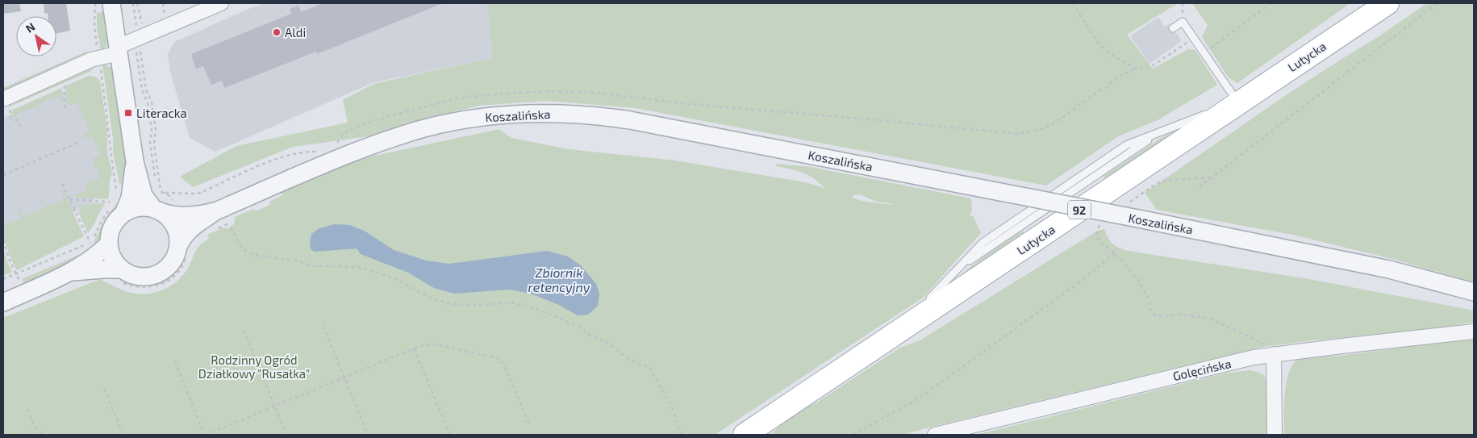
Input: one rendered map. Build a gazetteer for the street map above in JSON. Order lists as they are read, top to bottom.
{
  "streets": {
    "main road": ["Lutycka", "92"],
    "street": ["Koszalińska", "Golęcińska"]
  },
  "water": ["Zbiornik retencyjny"],
  "parks": ["Rodzinny Ogród Działkowy \"Rusałka\""],
  "places": {
    "other": ["Aldi"],
    "transit": ["Literacka"]
  },
  "north": "top left"
}
